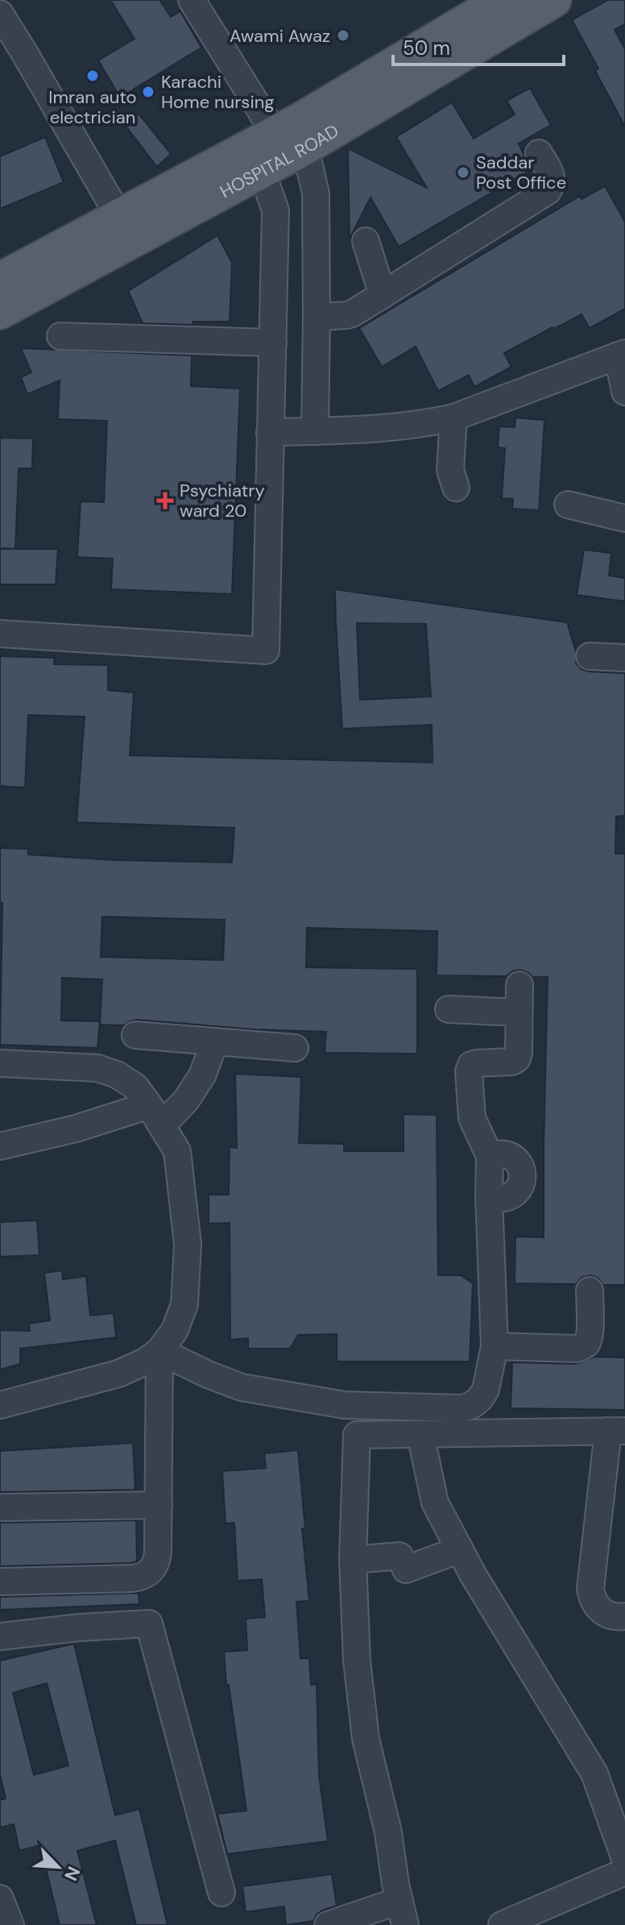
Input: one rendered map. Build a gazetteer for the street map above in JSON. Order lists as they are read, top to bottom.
{
  "streets": {
    "main road": ["HOSPITAL ROAD"]
  },
  "places": {
    "other": [
      "Awami Awaz",
      "Imran auto electrician",
      "Karachi Home nursing",
      "Saddar Post Office"
    ],
    "health": ["Psychiatry ward 20"]
  },
  "scale_bar": "50 m",
  "north": "bottom right"
}
